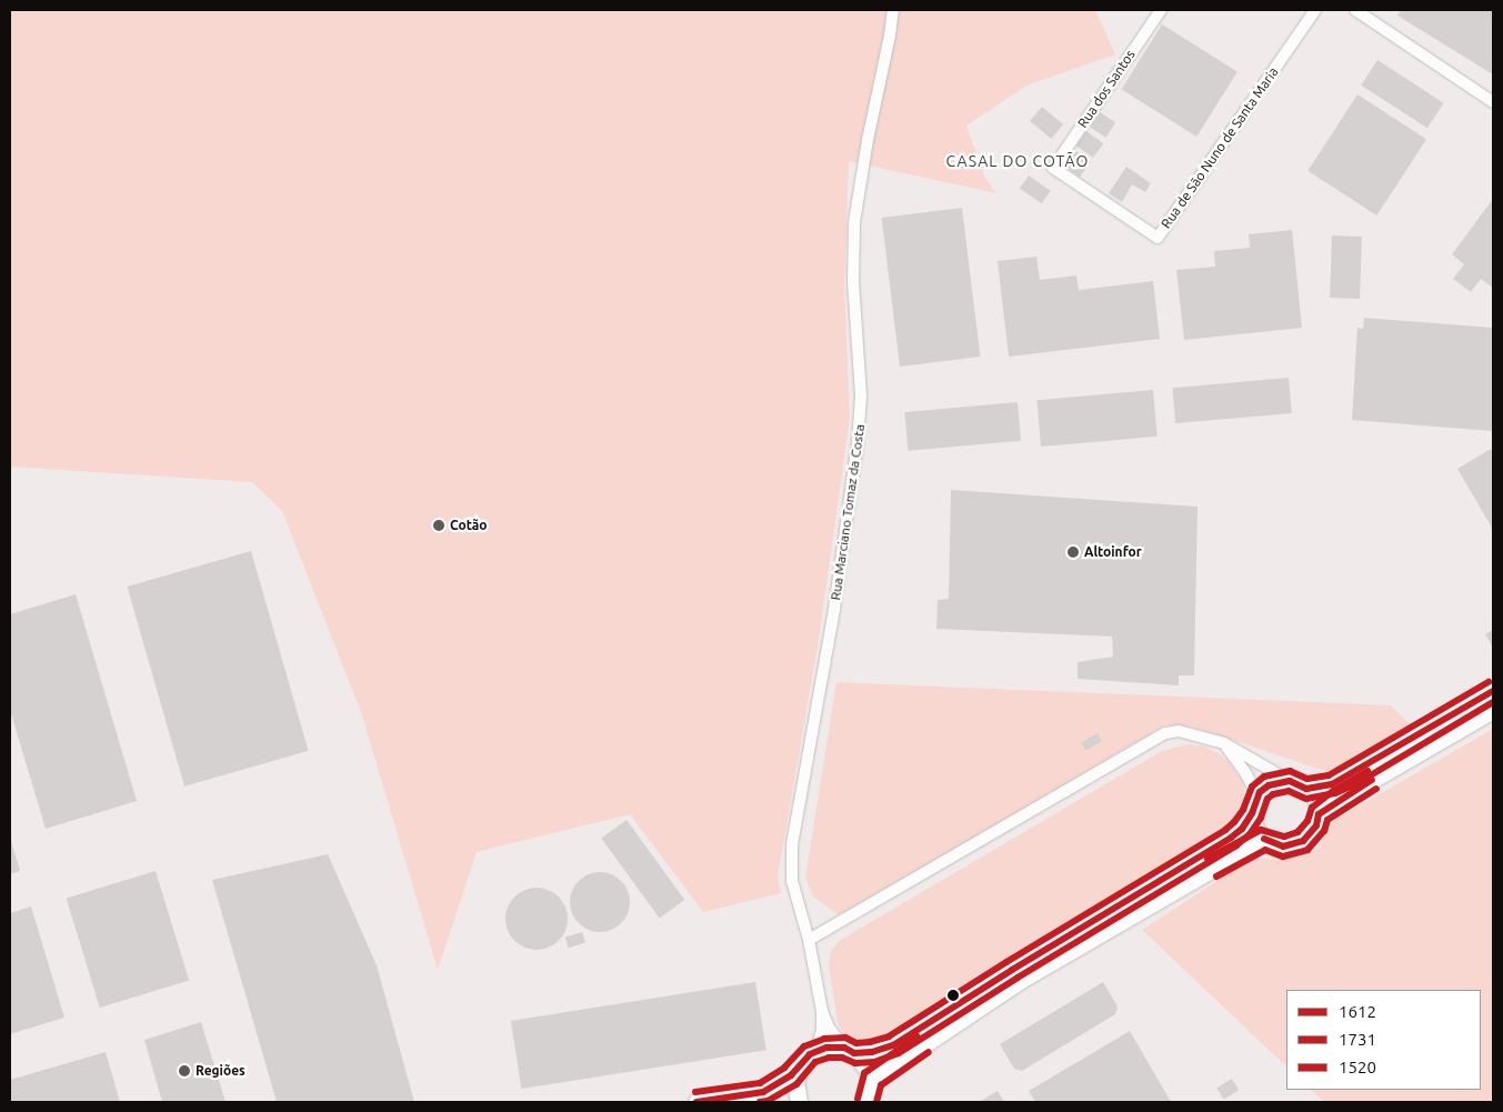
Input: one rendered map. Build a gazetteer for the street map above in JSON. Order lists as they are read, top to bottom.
{
  "streets": {
    "street": ["Rua dos Santos", "Rua de São Nuno de Santa Maria", "Rua Marciano Tomaz da Costa"]
  },
  "crossings": [
    ["Rua dos Santos", "Rua de São Nuno de Santa Maria"]
  ],
  "districts": ["CASAL DO COTÃO"],
  "places": ["Cotão", "Altoinfor", "Regiões"],
  "lines": ["transit line 1520", "transit line 1612", "transit line 1731"],
  "legend": ["1612", "1731", "1520"]
}
